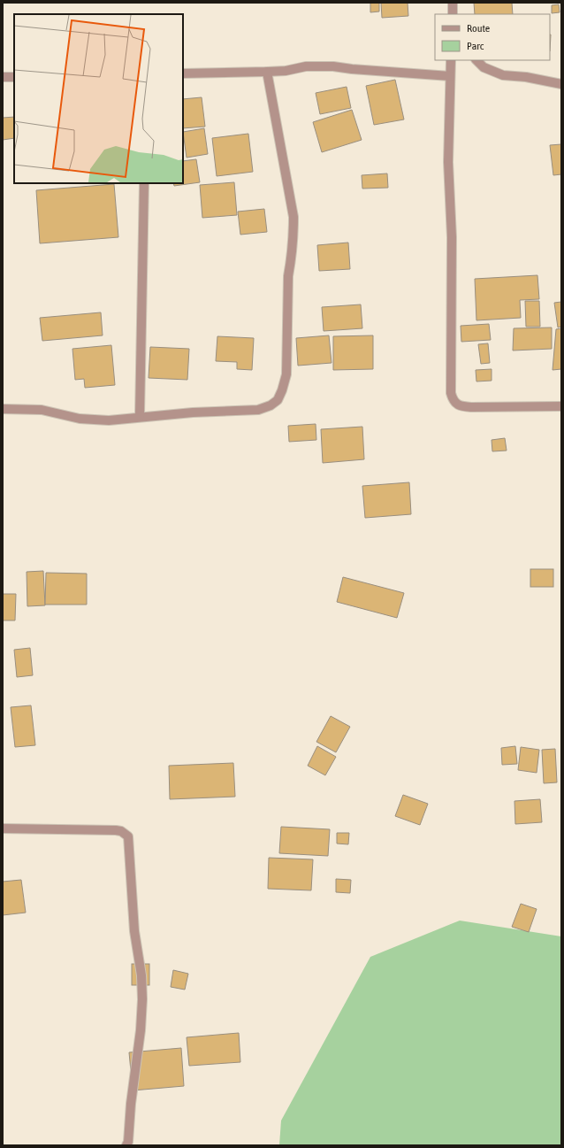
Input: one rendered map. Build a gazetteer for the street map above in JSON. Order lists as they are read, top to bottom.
{
  "legend": ["Route", "Parc"]
}
